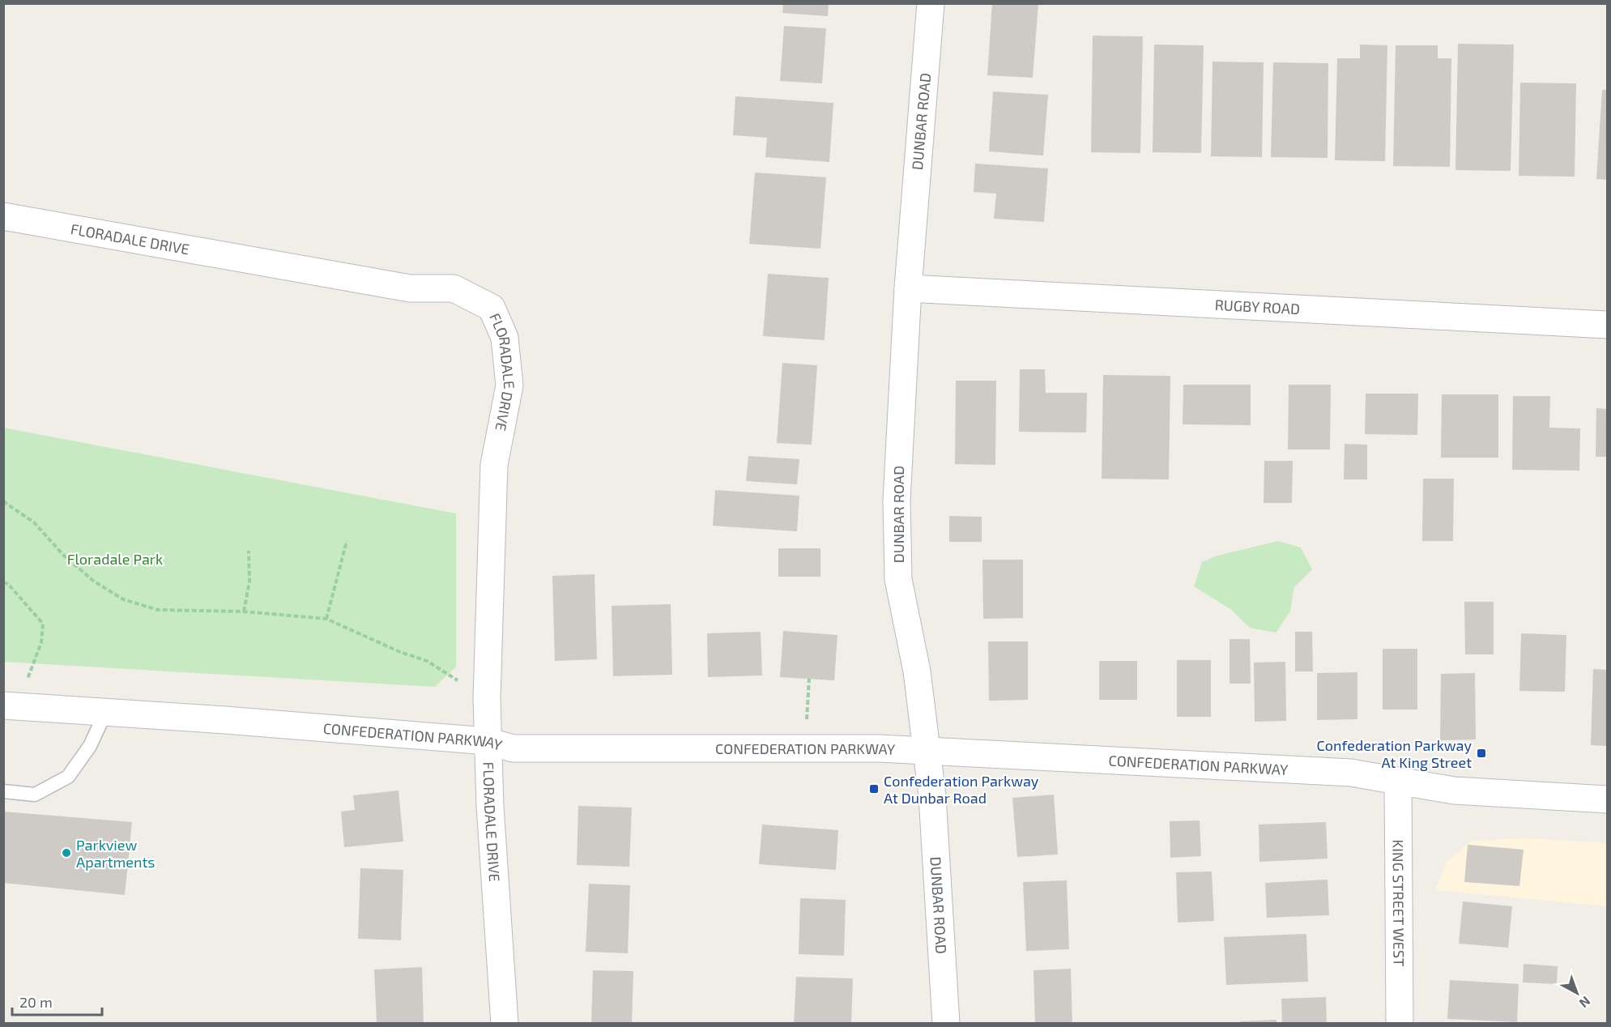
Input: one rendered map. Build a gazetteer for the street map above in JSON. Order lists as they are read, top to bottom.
{
  "streets": {
    "street": [
      "DUNBAR ROAD",
      "FLORADALE DRIVE",
      "RUGBY ROAD",
      "CONFEDERATION PARKWAY",
      "KING STREET WEST"
    ]
  },
  "crossings": [
    ["DUNBAR ROAD", "RUGBY ROAD"],
    ["DUNBAR ROAD", "CONFEDERATION PARKWAY"],
    ["FLORADALE DRIVE", "CONFEDERATION PARKWAY"],
    ["CONFEDERATION PARKWAY", "KING STREET WEST"]
  ],
  "parks": ["Floradale Park"],
  "places": {
    "transit": ["Confederation Parkway At King Street", "Confederation Parkway At Dunbar Road"],
    "other": ["Parkview Apartments"]
  },
  "scale_bar": "20 m",
  "north": "bottom right"
}
